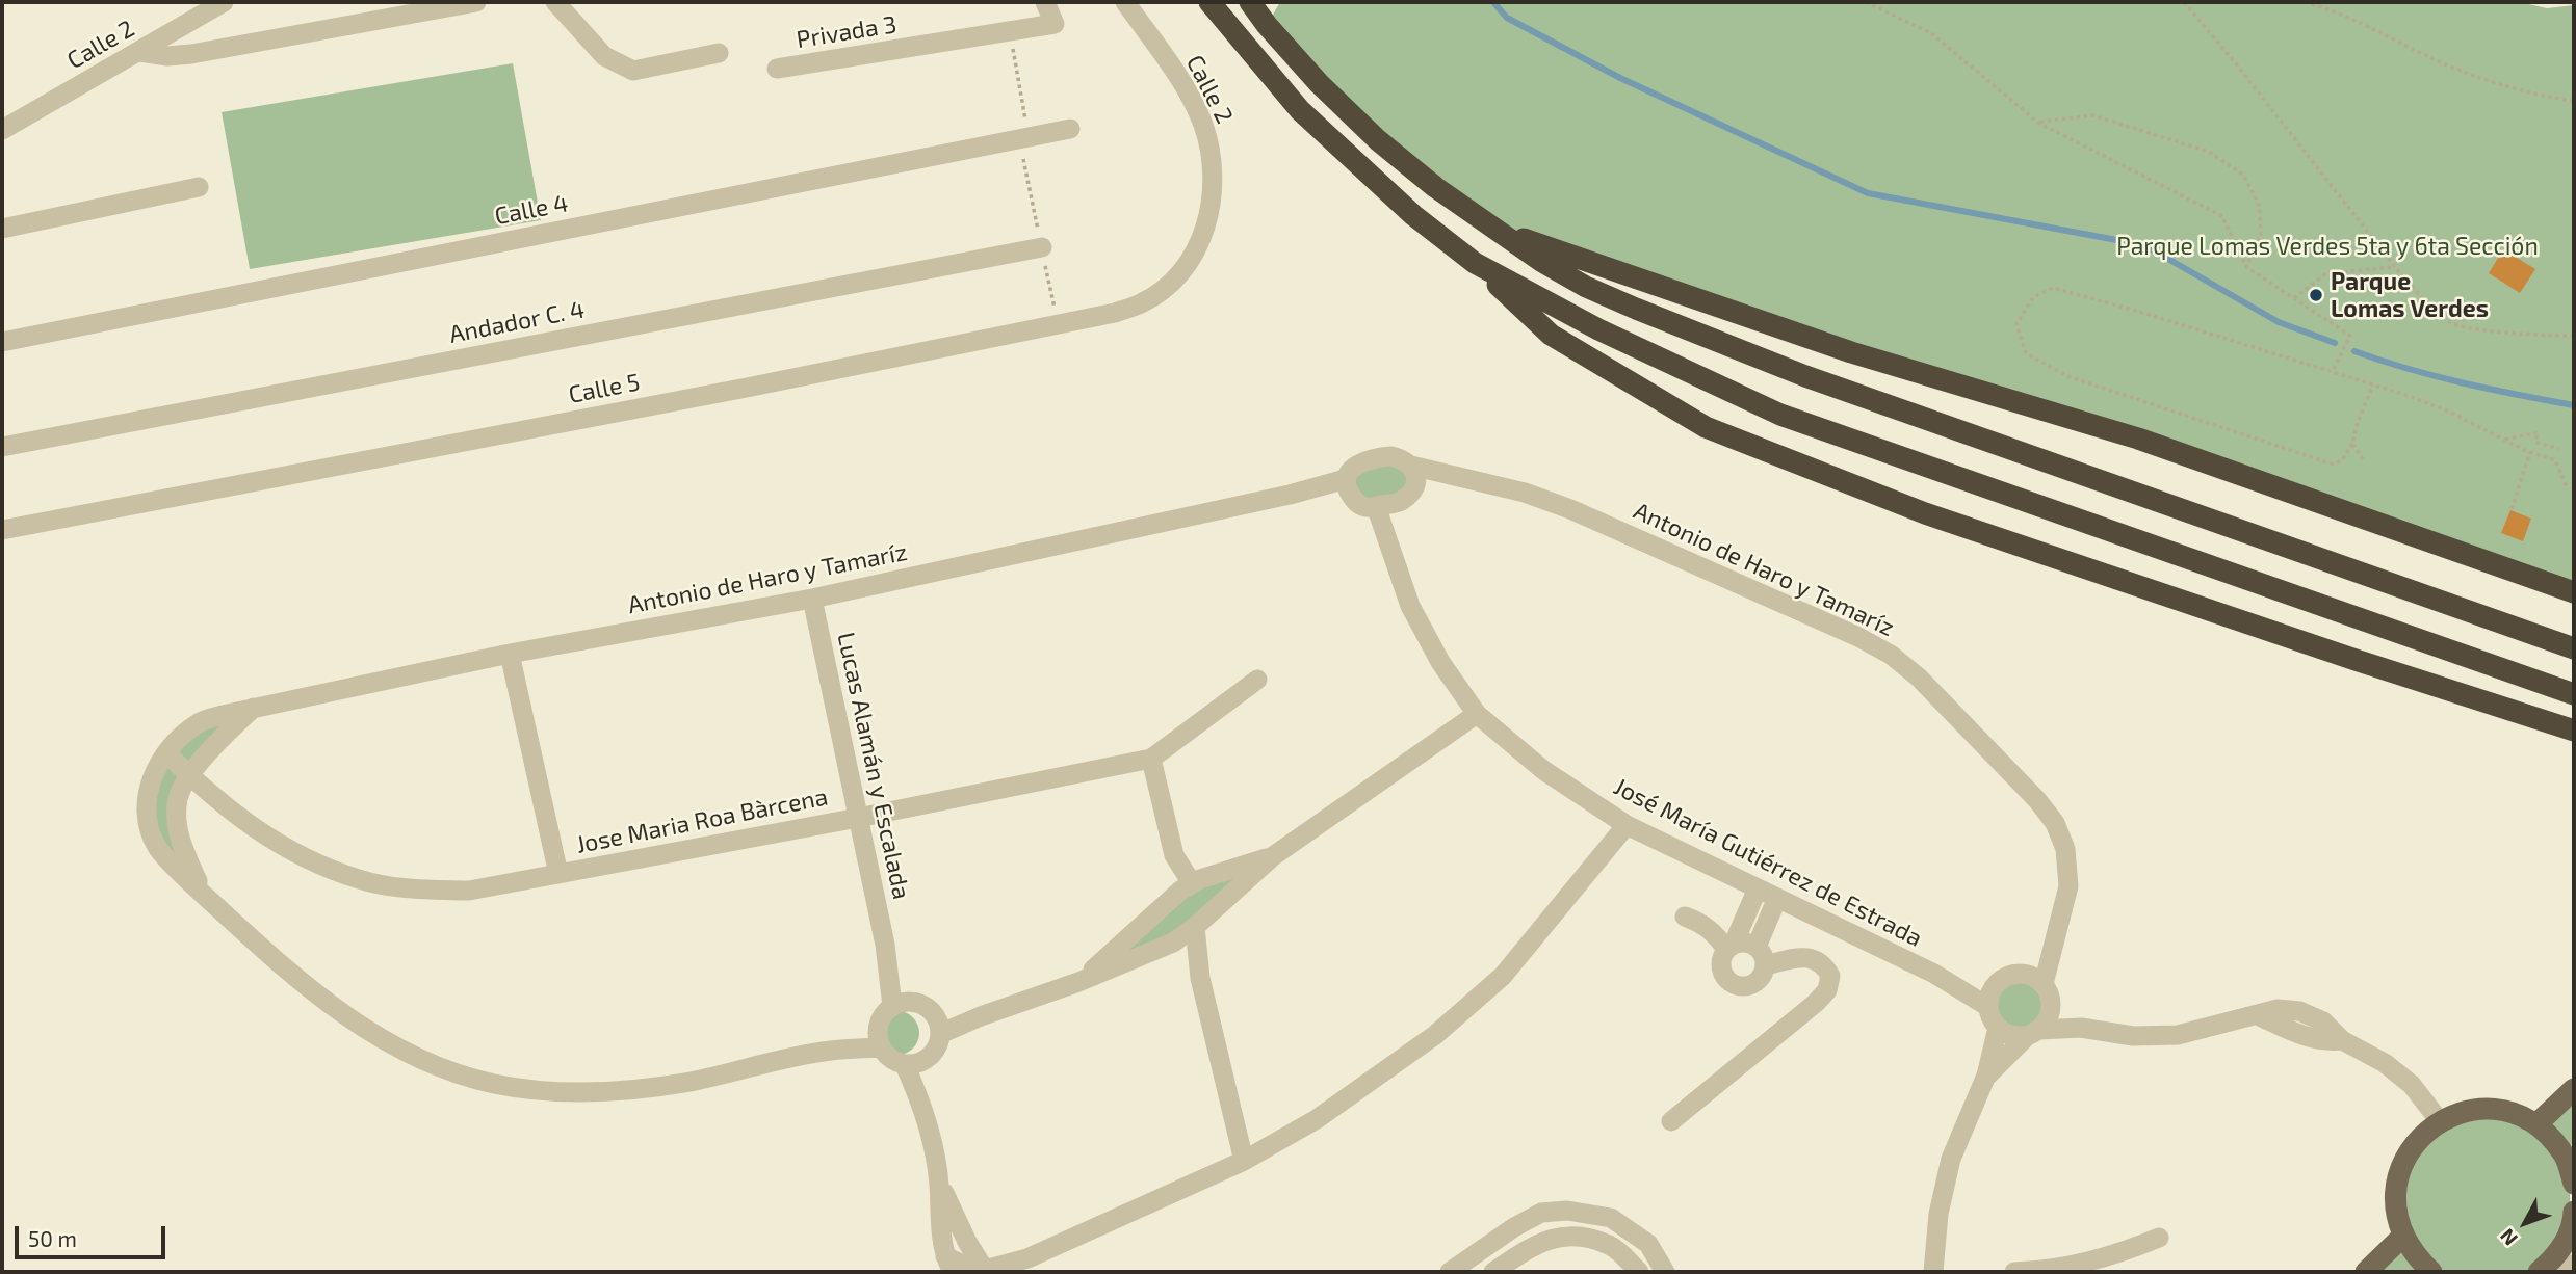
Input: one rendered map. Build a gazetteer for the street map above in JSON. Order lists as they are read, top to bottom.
{
  "streets": {
    "street": [
      "Privada 3",
      "Calle 2",
      "Calle 4",
      "Andador C. 4",
      "Calle 5",
      "Antonio de Haro y Tamaríz",
      "Lucas Alamán y Escalada",
      "Jose Maria Roa Bàrcena",
      "José María Gutiérrez de Estrada"
    ]
  },
  "crossings": [
    ["Calle 2", "Calle 5"],
    ["Antonio de Haro y Tamaríz", "Lucas Alamán y Escalada"],
    ["Antonio de Haro y Tamaríz", "Jose Maria Roa Bàrcena"],
    ["Antonio de Haro y Tamaríz", "José María Gutiérrez de Estrada"],
    ["Lucas Alamán y Escalada", "Jose Maria Roa Bàrcena"]
  ],
  "parks": ["Parque Lomas Verdes 5ta y 6ta Sección"],
  "places": ["Parque Lomas Verdes"],
  "scale_bar": "50 m",
  "north": "bottom left"
}
